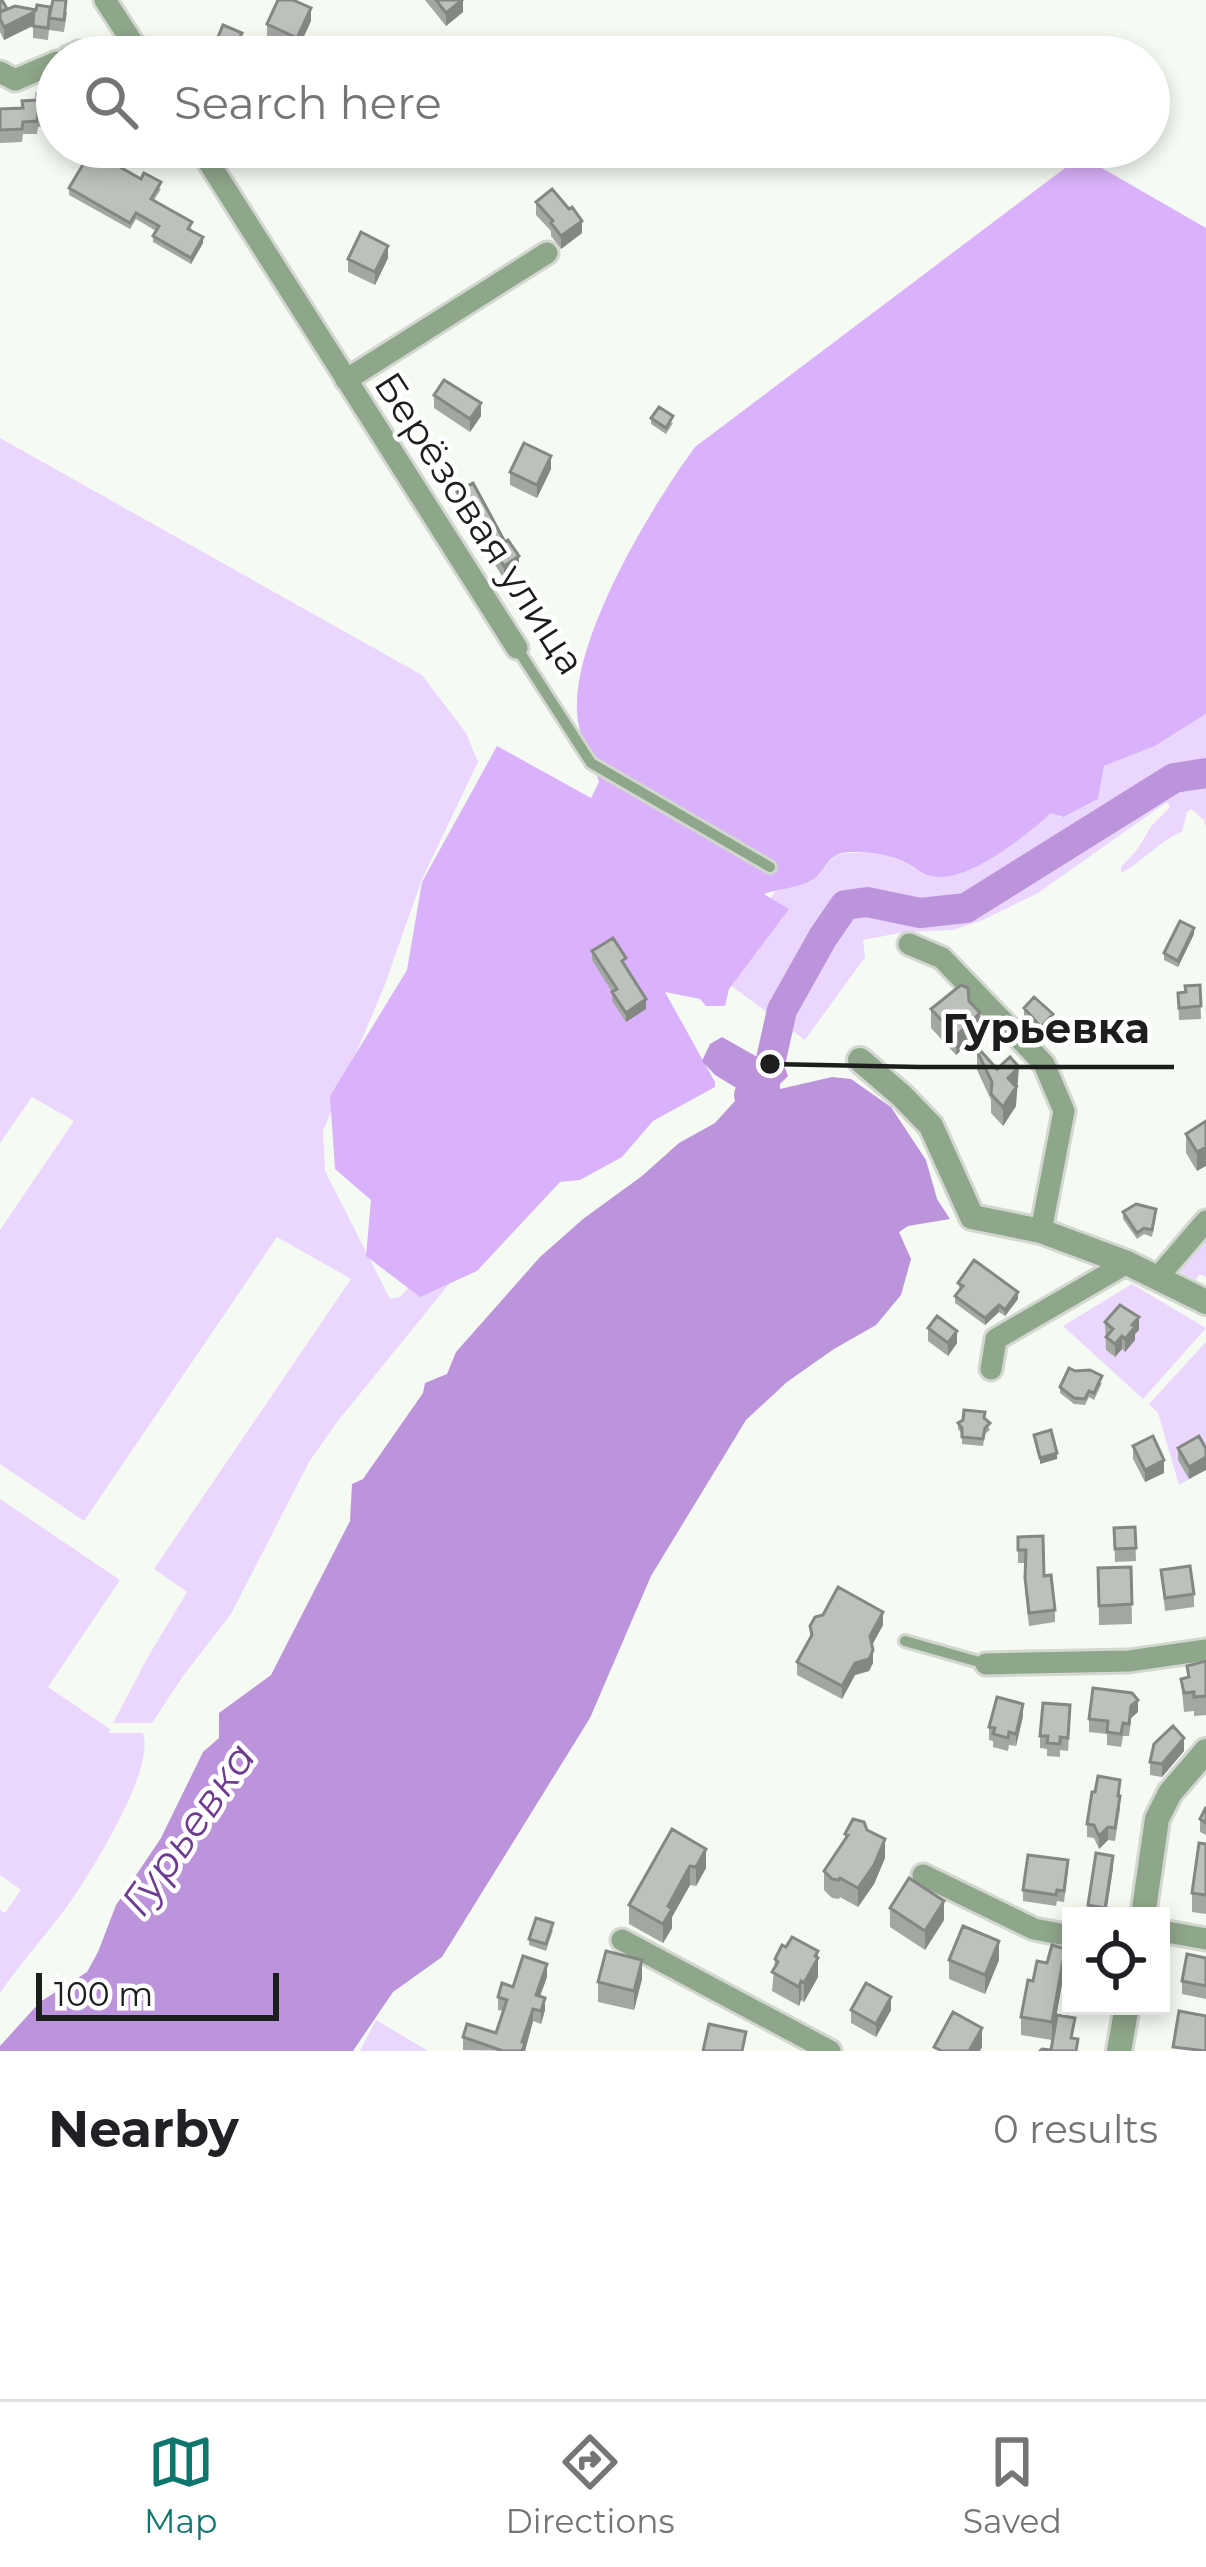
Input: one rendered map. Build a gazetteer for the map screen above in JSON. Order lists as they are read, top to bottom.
{
  "streets": {
    "street": ["Берёзовая улица"]
  },
  "water": ["Гурьевка"],
  "places": ["Гурьевка"],
  "scale_bar": "100 m",
  "page": {
    "search": "Search here",
    "scale": "100 m",
    "heading": ["Nearby", "0 results"],
    "nav": ["Map", "Directions", "Saved"]
  }
}
